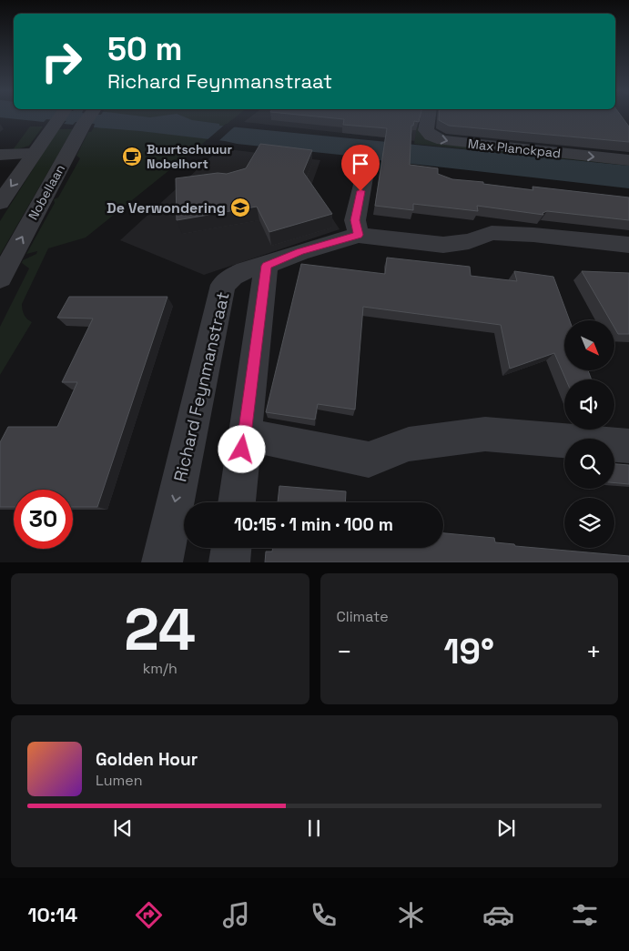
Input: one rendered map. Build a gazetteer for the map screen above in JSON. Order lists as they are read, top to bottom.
{
  "streets": {
    "street": ["Max Planckpad", "Nobellaan", "Richard Feynmanstraat"]
  },
  "one_way": ["Max Planckpad"],
  "places": {
    "cafe": ["Buurtschuuur Nobelhort"],
    "school or university": ["De Verwondering"]
  },
  "north": "bottom right",
  "page": {
    "turn": ["50 m", "Richard Feynmanstraat"],
    "limit": "30",
    "trip": "10:15 · 1 min · 100 m",
    "tile": [
      ["24", "km/h"],
      "Climate"
    ],
    "heat": ["−", "19°", "+"],
    "song": ["Golden Hour", "Lumen"],
    "tabs": "10:14"
  }
}
